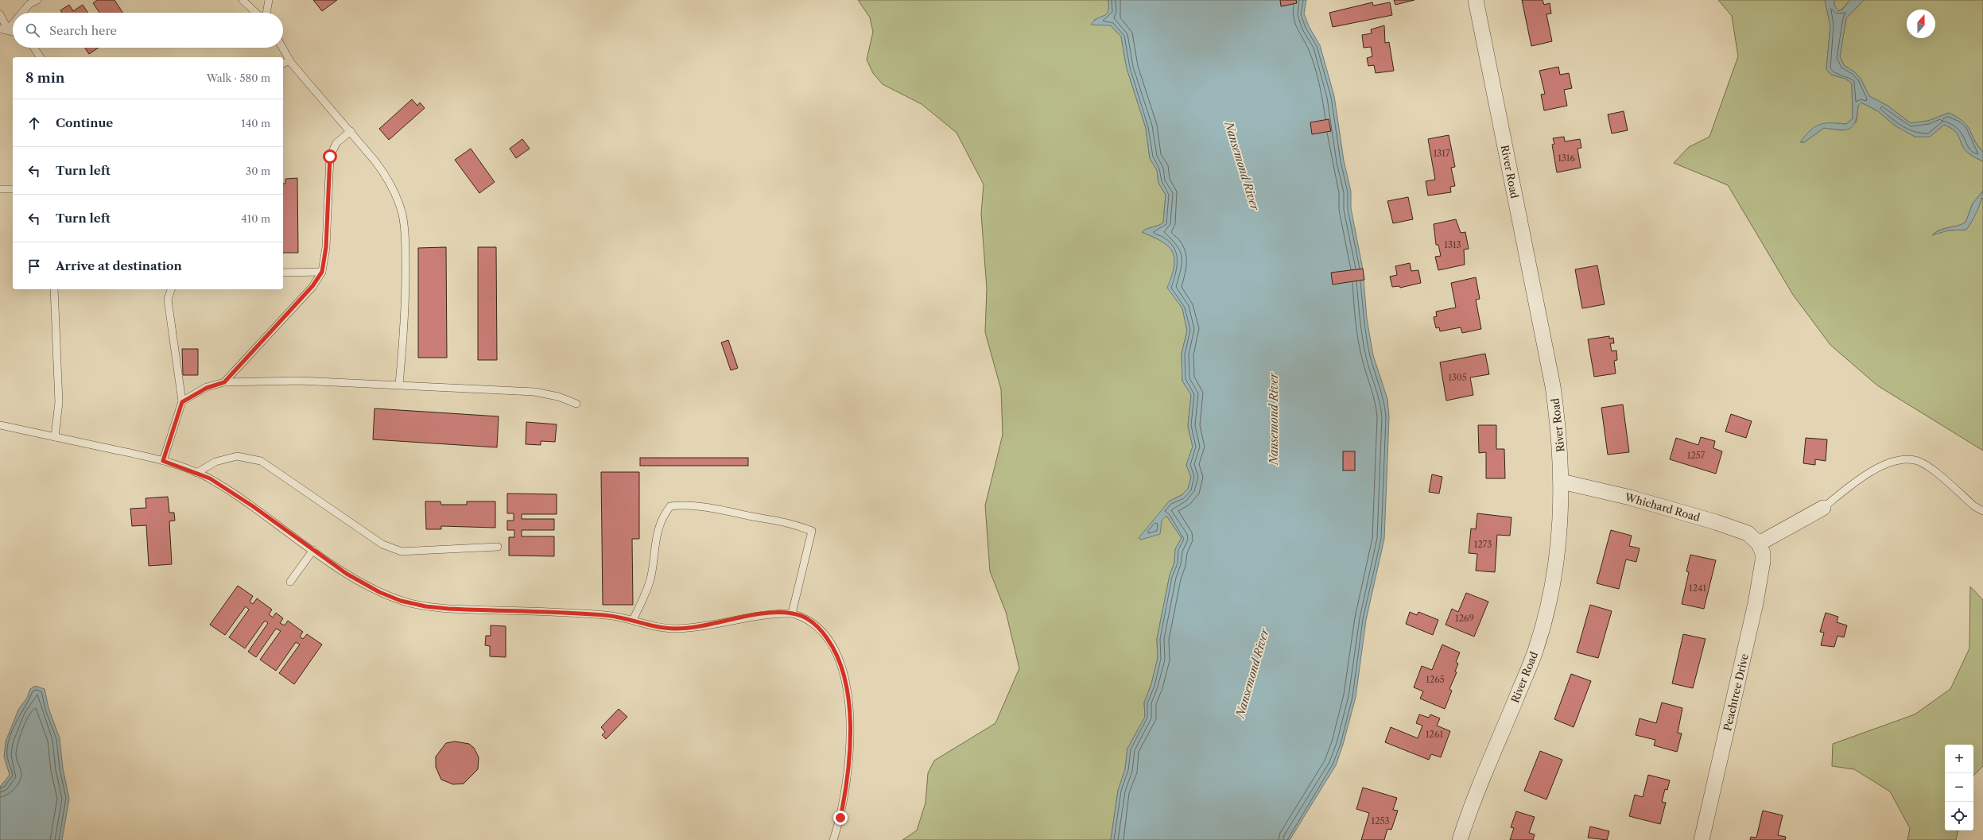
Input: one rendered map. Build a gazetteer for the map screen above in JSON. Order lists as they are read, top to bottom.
{
  "streets": {
    "street": ["River Road", "Whichard Road", "Peachtree Drive"]
  },
  "crossings": [
    ["River Road", "Whichard Road"],
    ["Whichard Road", "Peachtree Drive"]
  ],
  "water": ["Nansemond River"],
  "house_numbers": [
    "1317",
    "1316",
    "1313",
    "1305",
    "1257",
    "1273",
    "1241",
    "1269",
    "1265",
    "1261",
    "1253"
  ],
  "north": "top",
  "page": {
    "search": "Search here",
    "heading": ["8 min", "Walk · 580 m"],
    "list": [
      ["Continue", "140 m"],
      ["Turn left", "30 m"],
      ["Turn left", "410 m"],
      "Arrive at destination"
    ],
    "map_buttons": ["+", "−"]
  }
}
